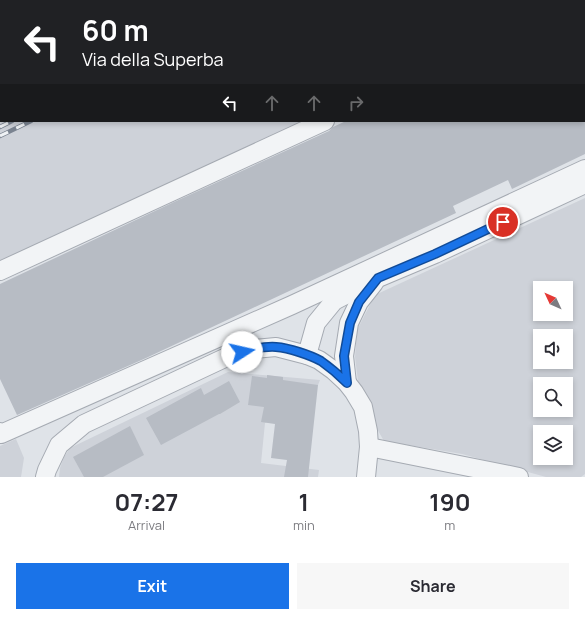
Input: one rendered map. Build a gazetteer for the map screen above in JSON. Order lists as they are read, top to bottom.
{
  "north": "top left",
  "page": {
    "turn": ["60 m", "Via della Superba"],
    "eta": [
      "07:27",
      "Arrival",
      "1",
      "min",
      "190",
      "m"
    ],
    "buttons": ["Exit", "Share"]
  }
}
